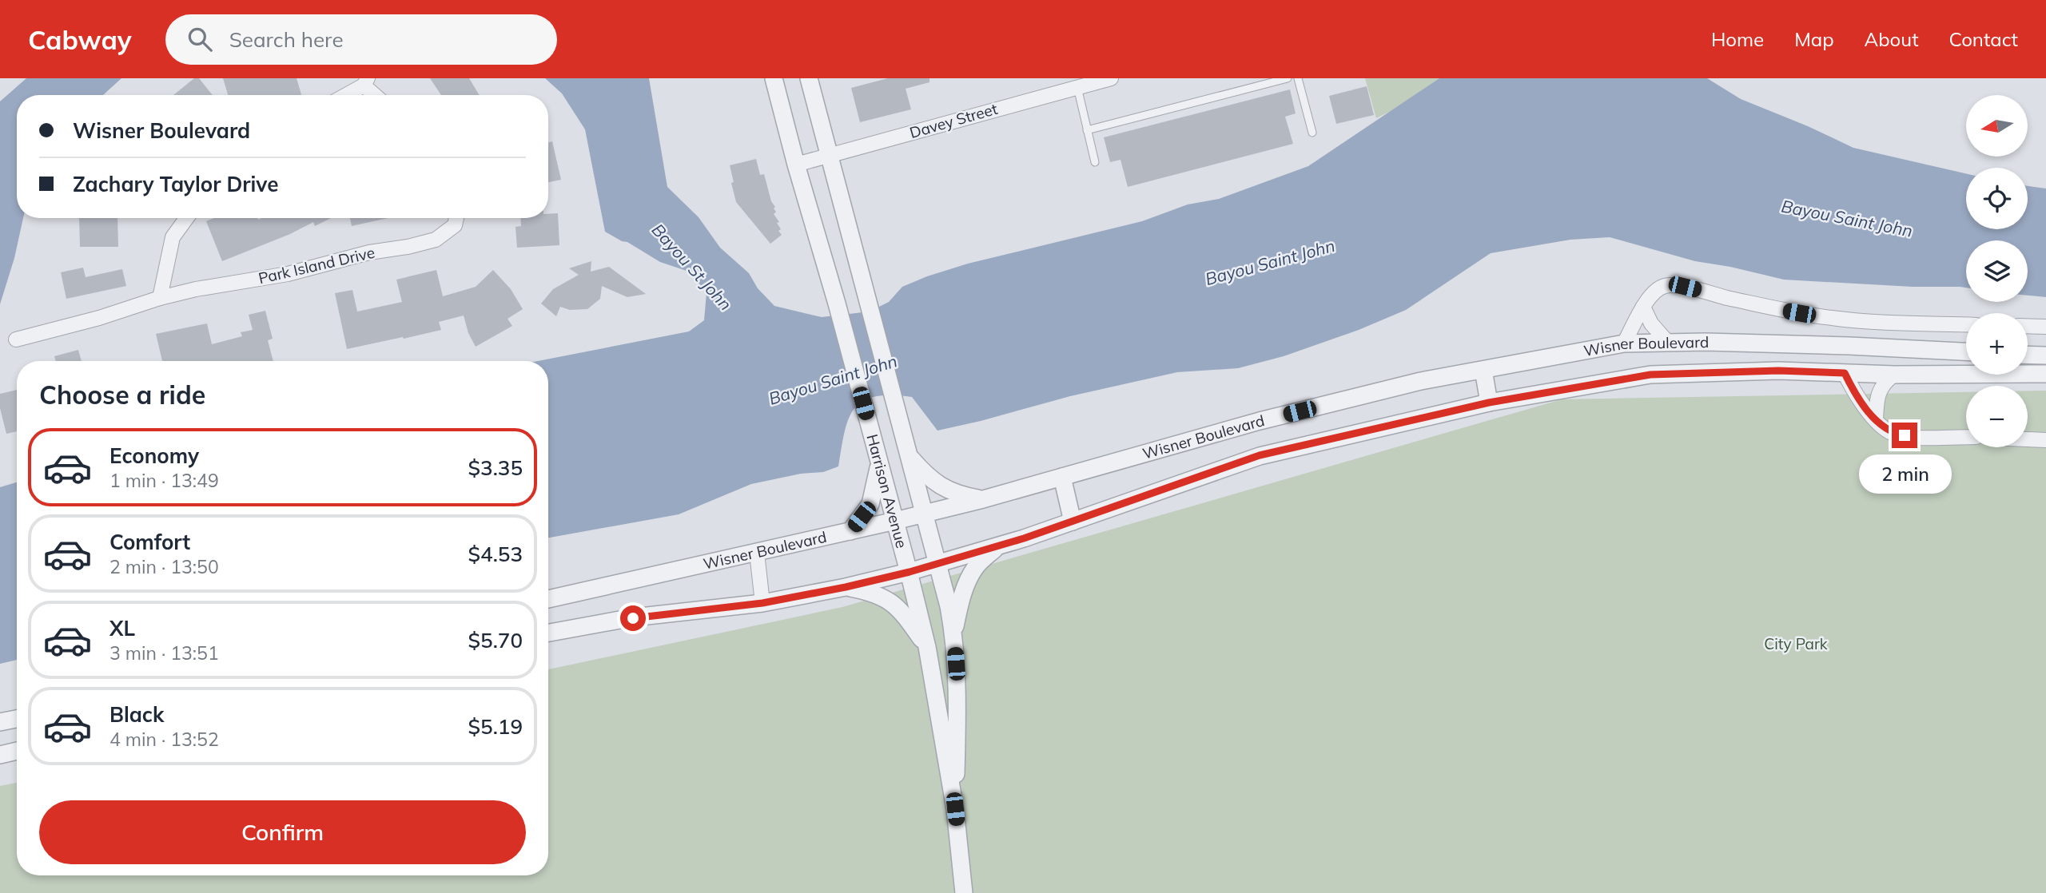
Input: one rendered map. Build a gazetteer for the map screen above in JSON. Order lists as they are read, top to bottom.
{
  "streets": {
    "street": [
      "Davey Street",
      "Park Island Drive",
      "Wisner Boulevard",
      "Harrison Avenue"
    ]
  },
  "crossings": [
    ["Davey Street", "Harrison Avenue"],
    ["Wisner Boulevard", "Harrison Avenue"]
  ],
  "water": ["Bayou Saint John", "Bayou St John"],
  "parks": ["City Park"],
  "north": "left",
  "page": {
    "header": "Cabway",
    "search": "Search here",
    "nav": [
      "Home",
      "Map",
      "About",
      "Contact"
    ],
    "map_buttons": ["+", "−"],
    "banner": ["Wisner Boulevard", "Zachary Taylor Drive"],
    "heading": "Choose a ride",
    "list": [
      {
        "name": "Economy",
        "note": "1 min · 13:49",
        "value": "$3.35"
      },
      {
        "name": "Comfort",
        "note": "2 min · 13:50",
        "value": "$4.53"
      },
      {
        "name": "XL",
        "note": "3 min · 13:51",
        "value": "$5.70"
      },
      {
        "name": "Black",
        "note": "4 min · 13:52",
        "value": "$5.19"
      }
    ],
    "bubble": "2 min",
    "buttons": "Confirm"
  }
}
